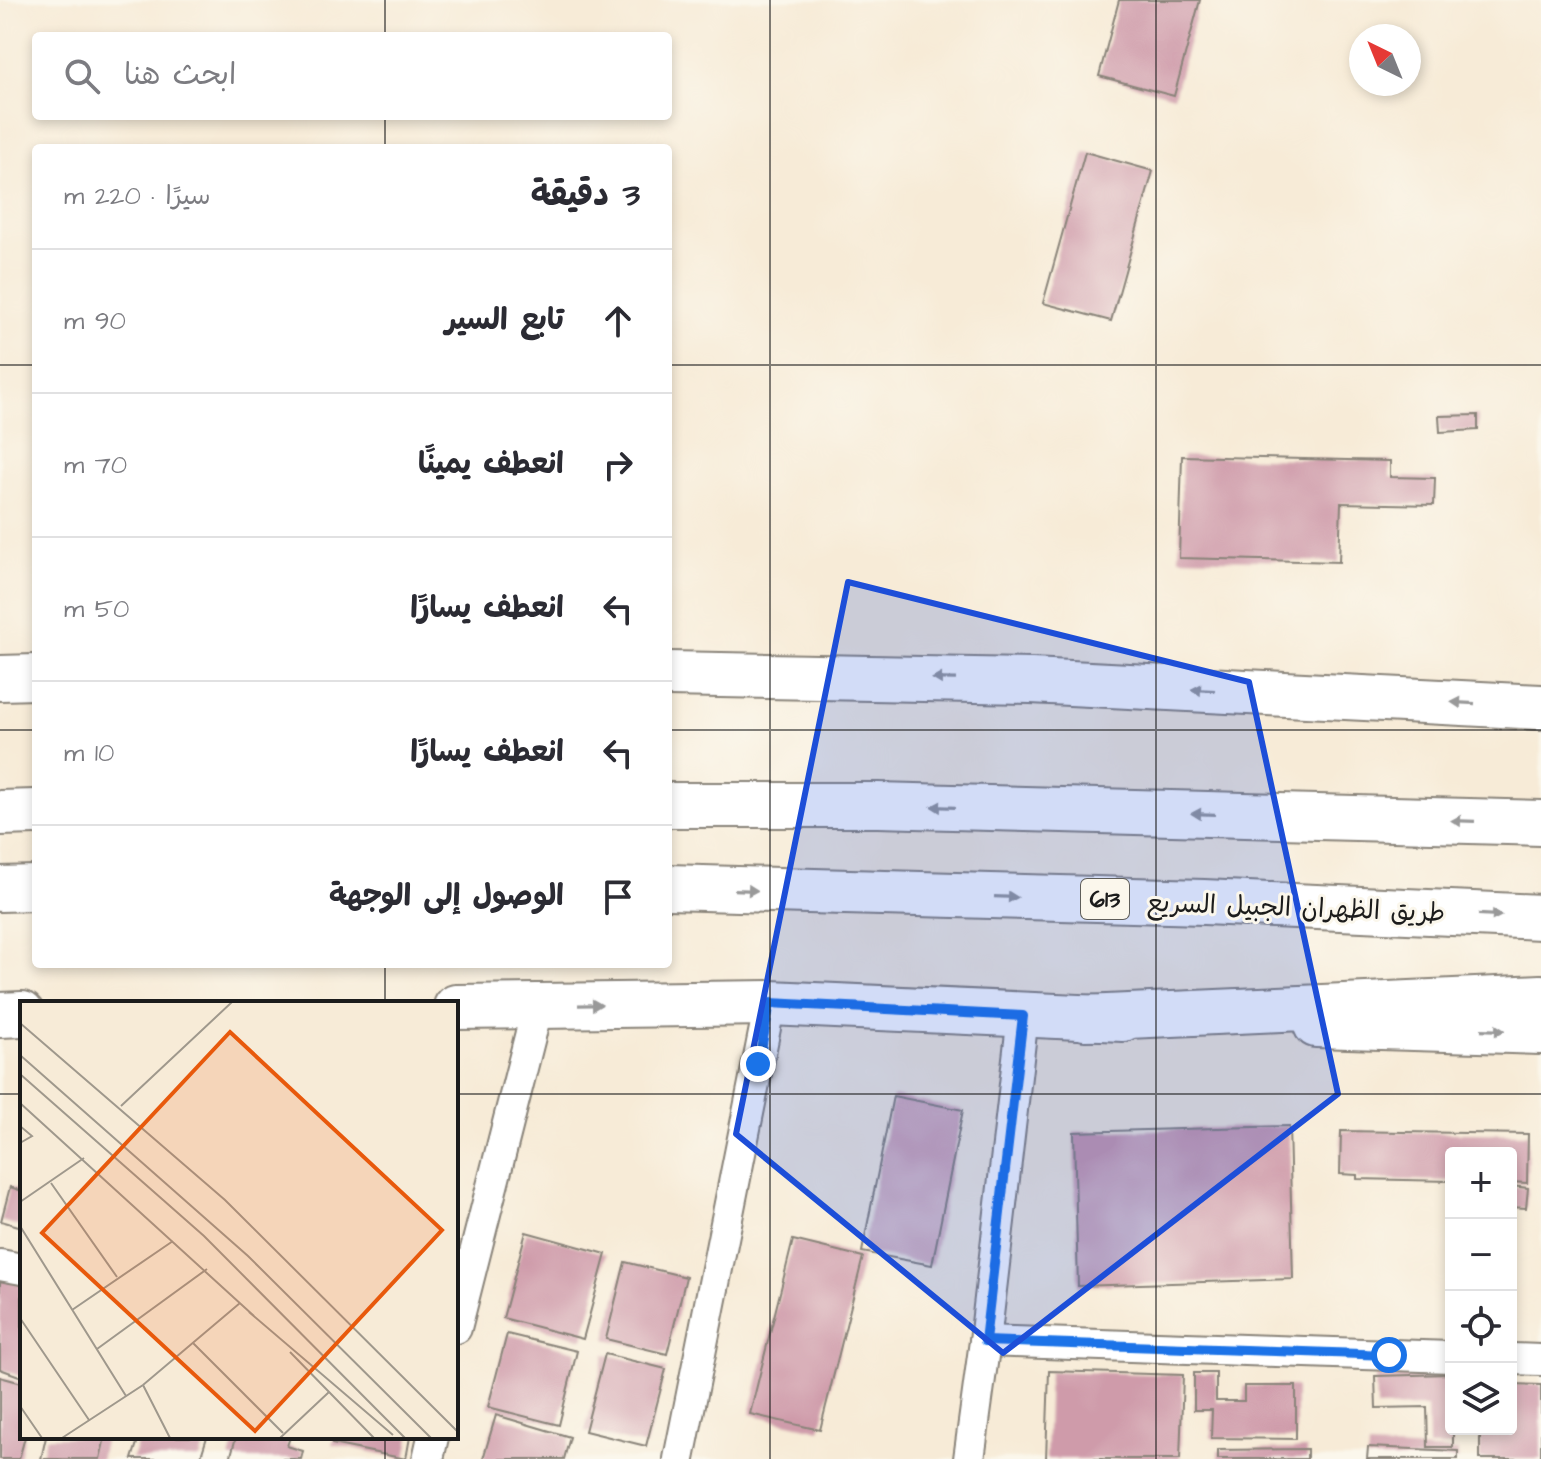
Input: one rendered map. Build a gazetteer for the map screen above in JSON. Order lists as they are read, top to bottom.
{
  "streets": {
    "main road": ["613", "طريق الظهران الجبيل السريع"]
  },
  "north": "top left",
  "page": {
    "search": "ابحث هنا",
    "heading": ["3 دقيقة", "سيرًا · 220 m"],
    "list": [
      ["تابع السير", "90 m"],
      ["انعطف يمينًا", "70 m"],
      ["انعطف يسارًا", "50 m"],
      ["انعطف يسارًا", "10 m"],
      "الوصول إلى الوجهة"
    ],
    "map_buttons": ["+", "−"]
  }
}
